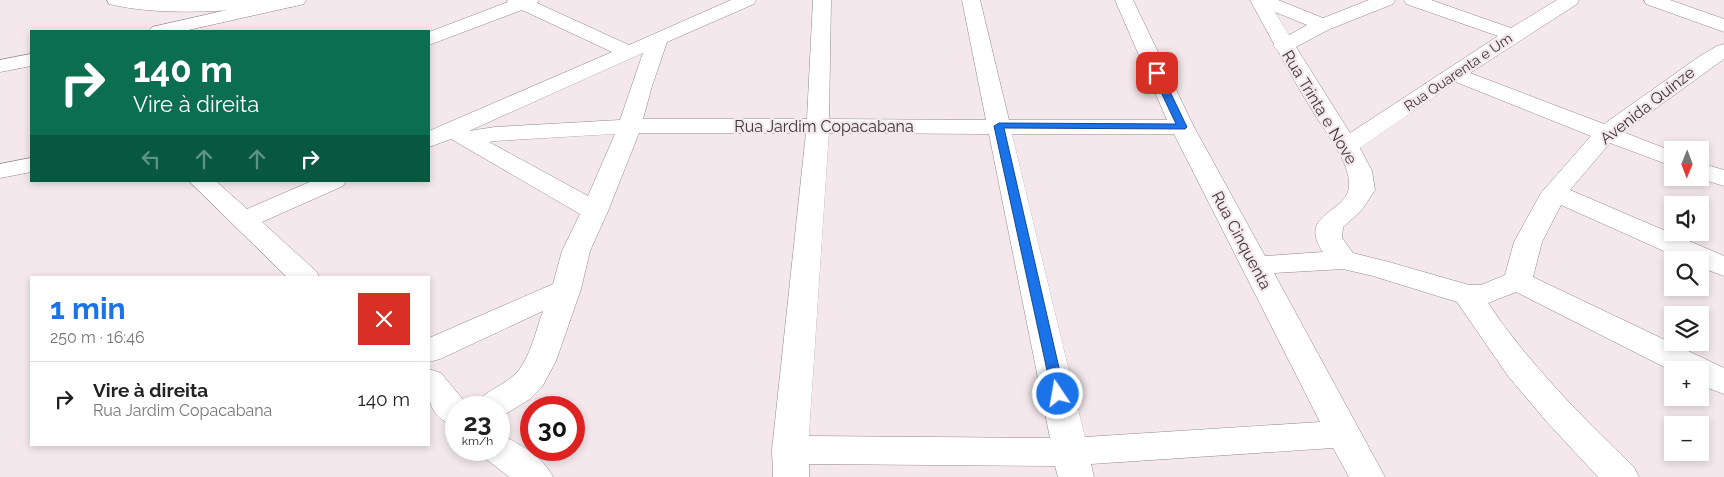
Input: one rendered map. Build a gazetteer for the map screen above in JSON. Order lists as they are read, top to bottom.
{
  "streets": {
    "street": [
      "Rua Quarenta e Um",
      "Avenida Quinze",
      "Rua Trinta e Nove",
      "Rua Jardim Copacabana",
      "Rua Cinquenta"
    ]
  },
  "crossings": [
    ["Rua Quarenta e Um", "Rua Trinta e Nove"],
    ["Rua Jardim Copacabana", "Rua Cinquenta"]
  ],
  "north": "bottom",
  "page": {
    "turn": ["140 m", "Vire à direita"],
    "map_buttons": ["+", "−"],
    "heading": ["1 min", "250 m · 16:46"],
    "list": [
      {
        "name": "Vire à direita",
        "note": "Rua Jardim Copacabana",
        "value": "140 m"
      }
    ],
    "speed": "23 km/h",
    "limit": "30"
  }
}
